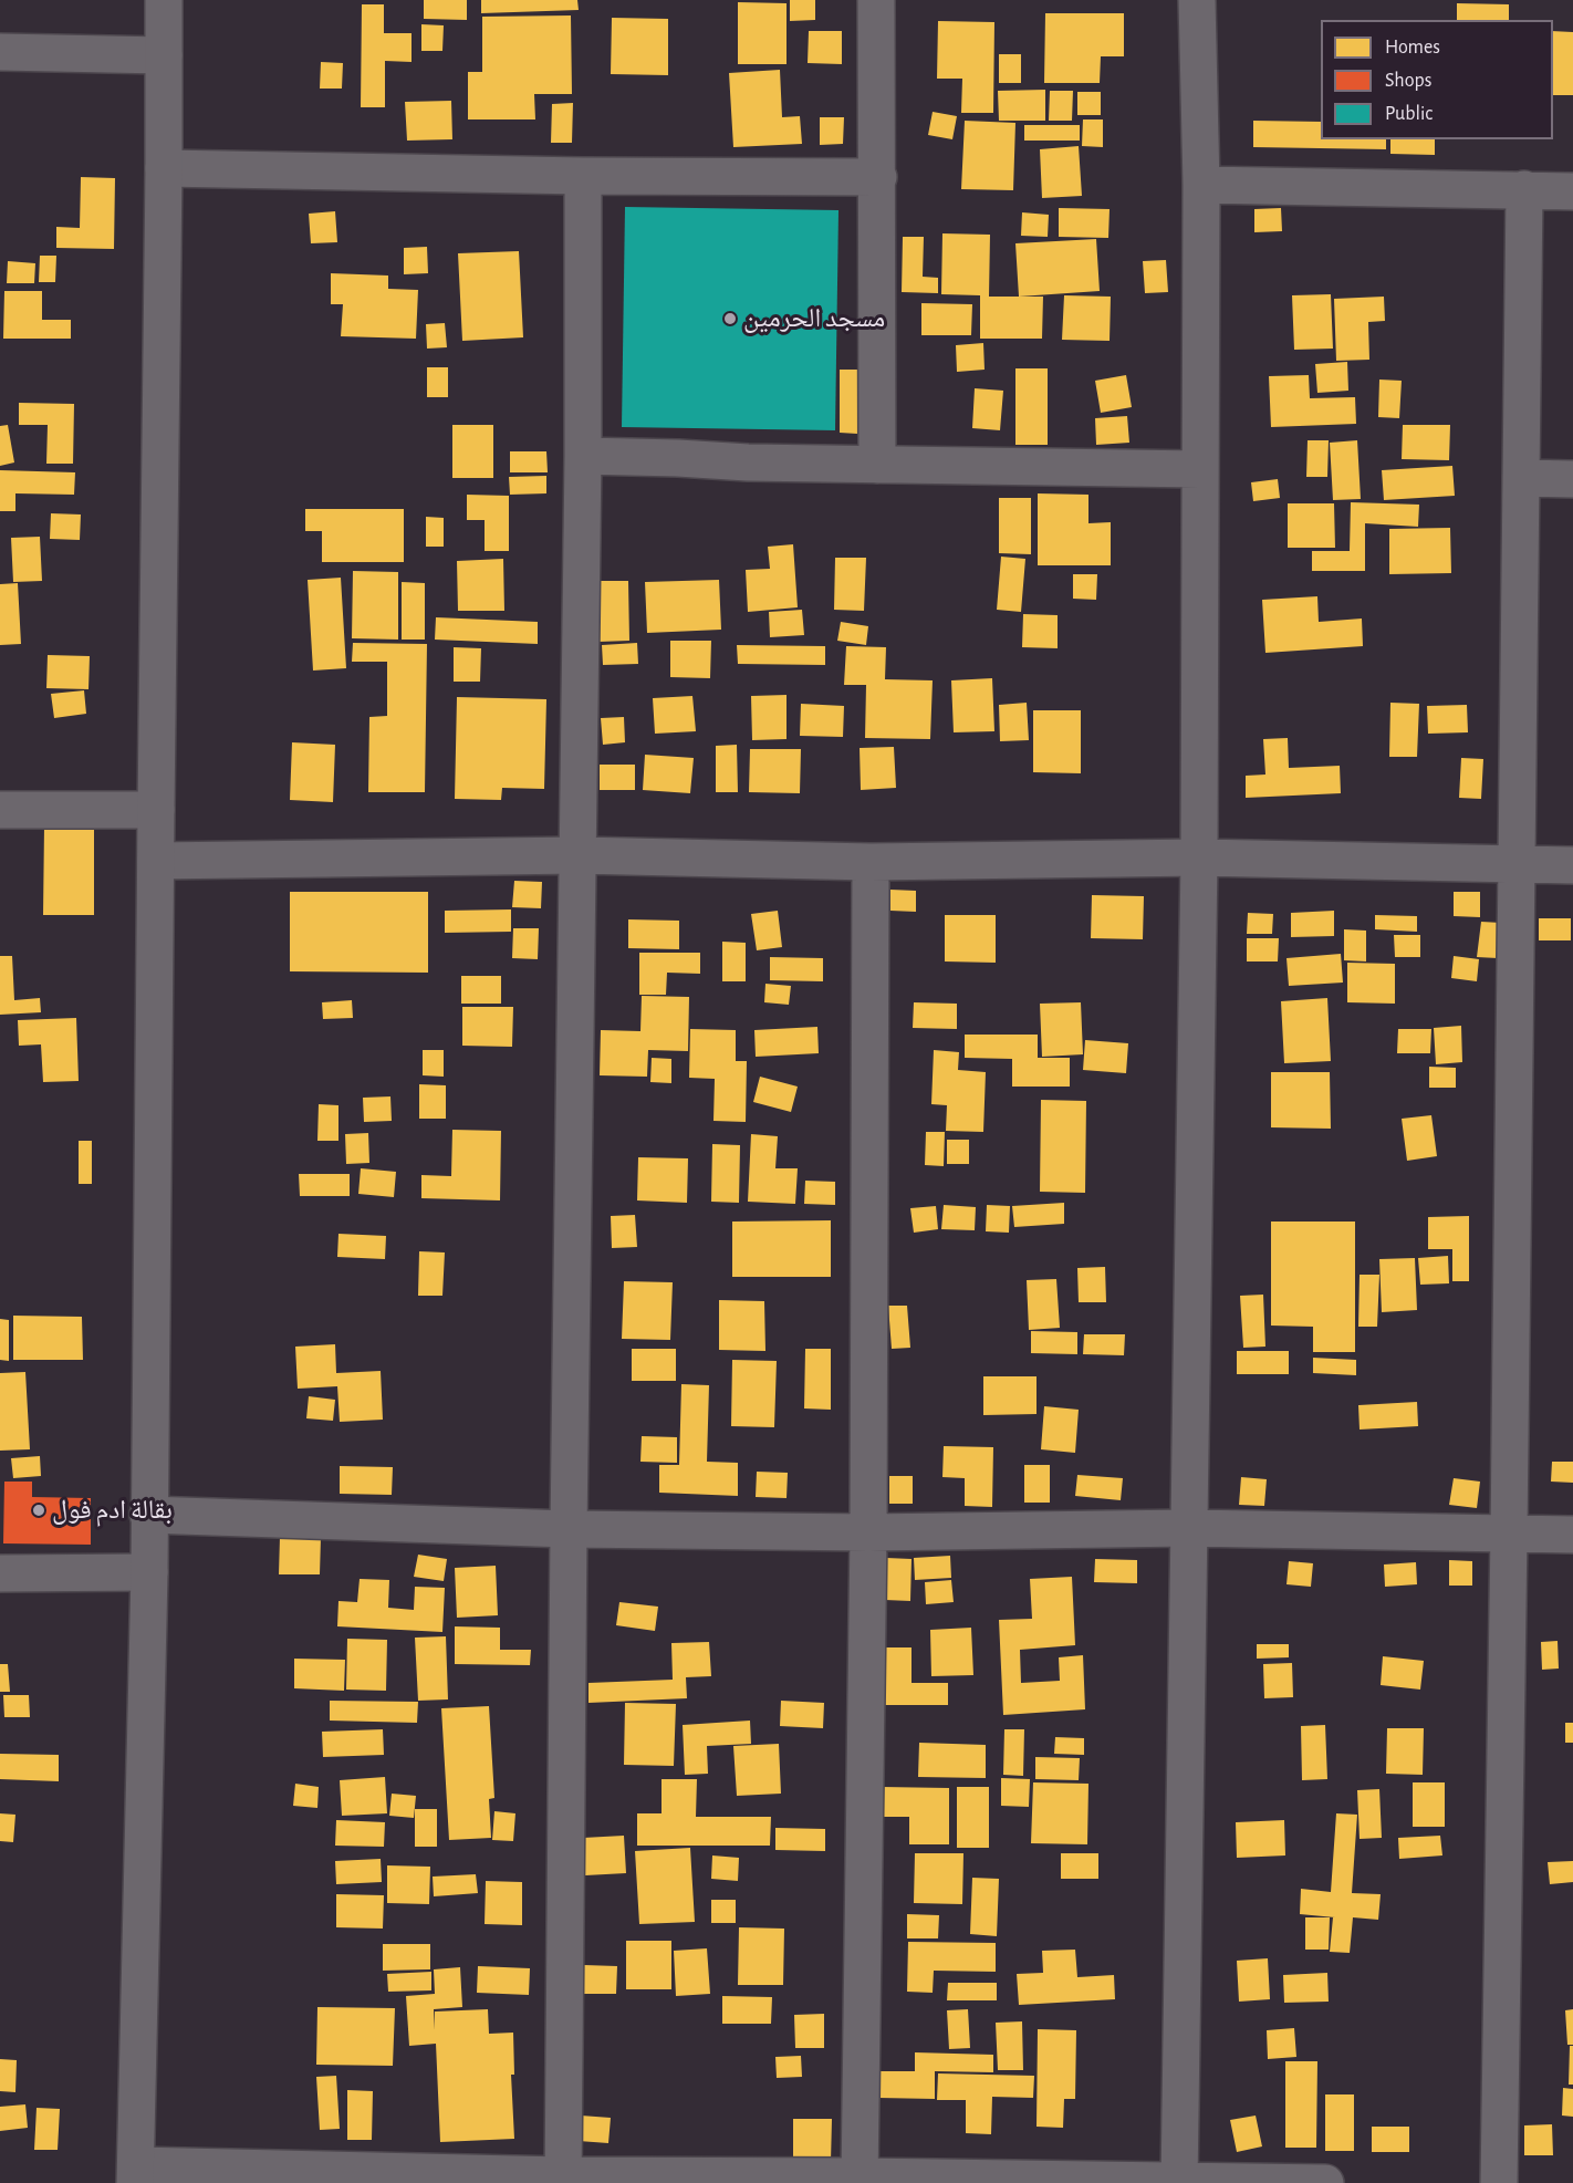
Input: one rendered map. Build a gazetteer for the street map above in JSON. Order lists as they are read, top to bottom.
{
  "places": ["مسجد الحرمين", "بقالة ادم فول"],
  "legend": ["Homes", "Shops", "Public"]
}
